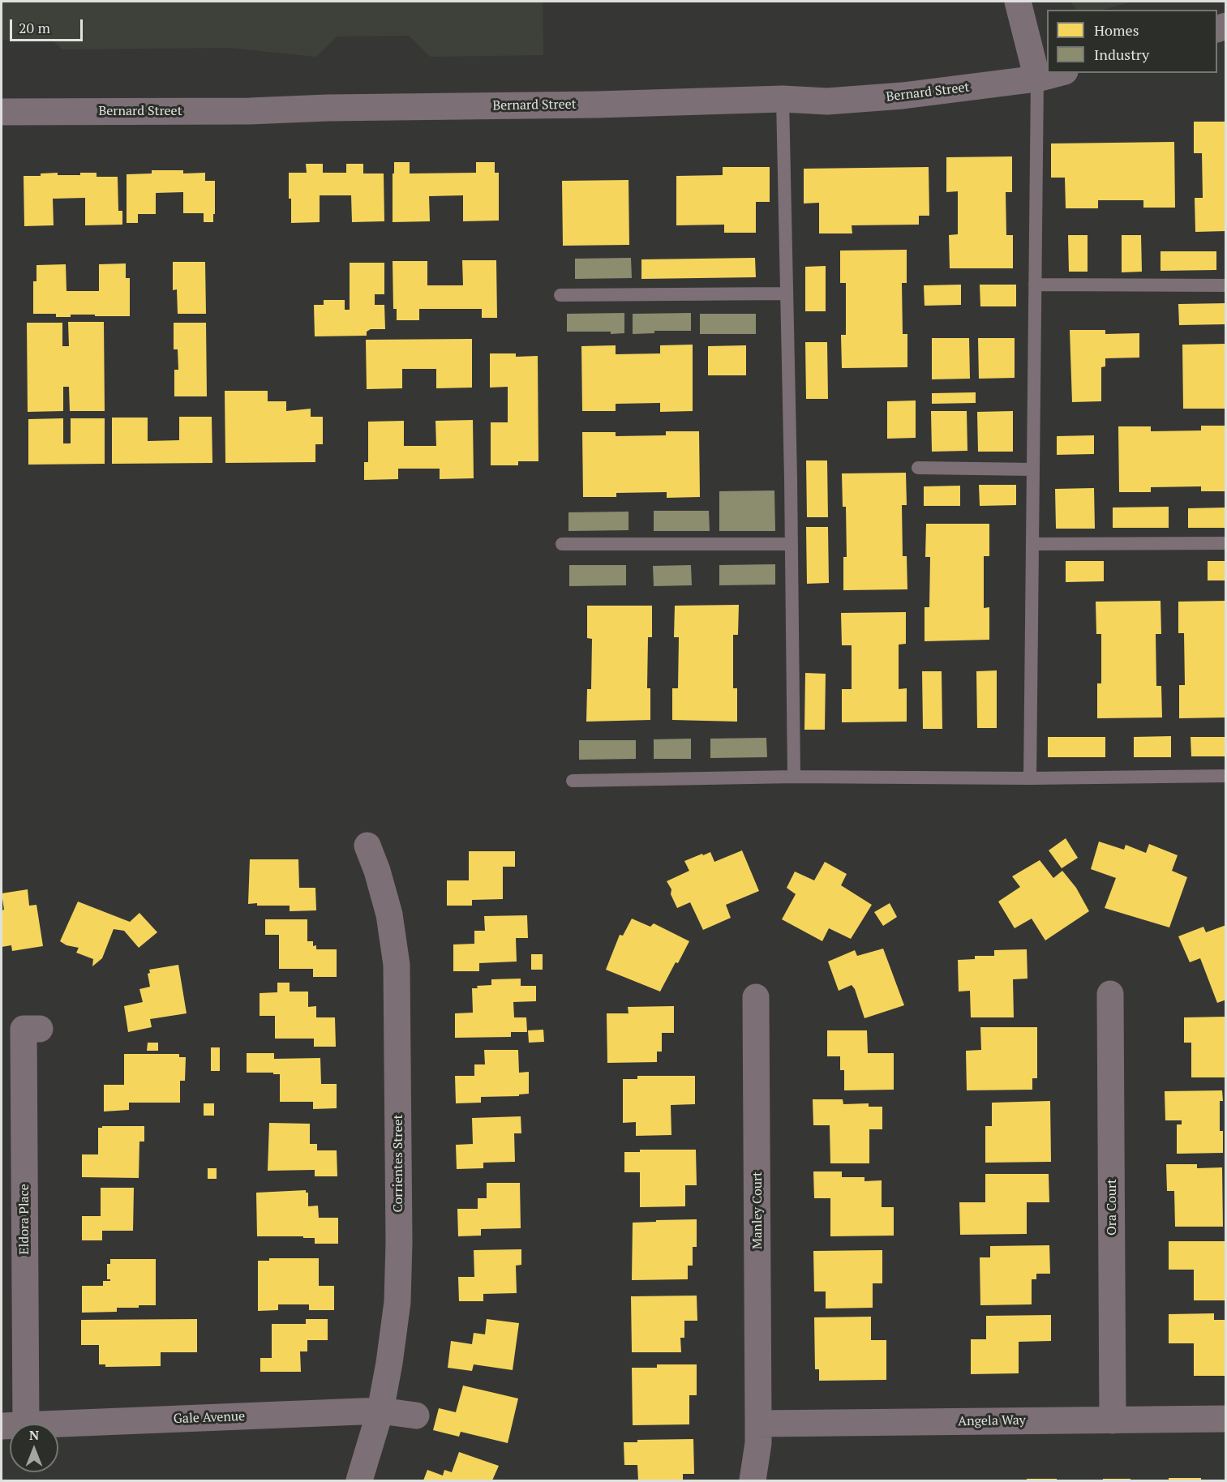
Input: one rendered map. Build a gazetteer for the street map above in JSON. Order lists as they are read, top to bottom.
{
  "streets": {
    "street": [
      "Bernard Street",
      "Corrientes Street",
      "Ora Court",
      "Manley Court",
      "Eldora Place",
      "Gale Avenue",
      "Angela Way"
    ]
  },
  "crossings": [
    ["Corrientes Street", "Gale Avenue"],
    ["Ora Court", "Angela Way"],
    ["Manley Court", "Angela Way"]
  ],
  "legend": ["Homes", "Industry"],
  "scale_bar": "20 m",
  "north": "top"
}
